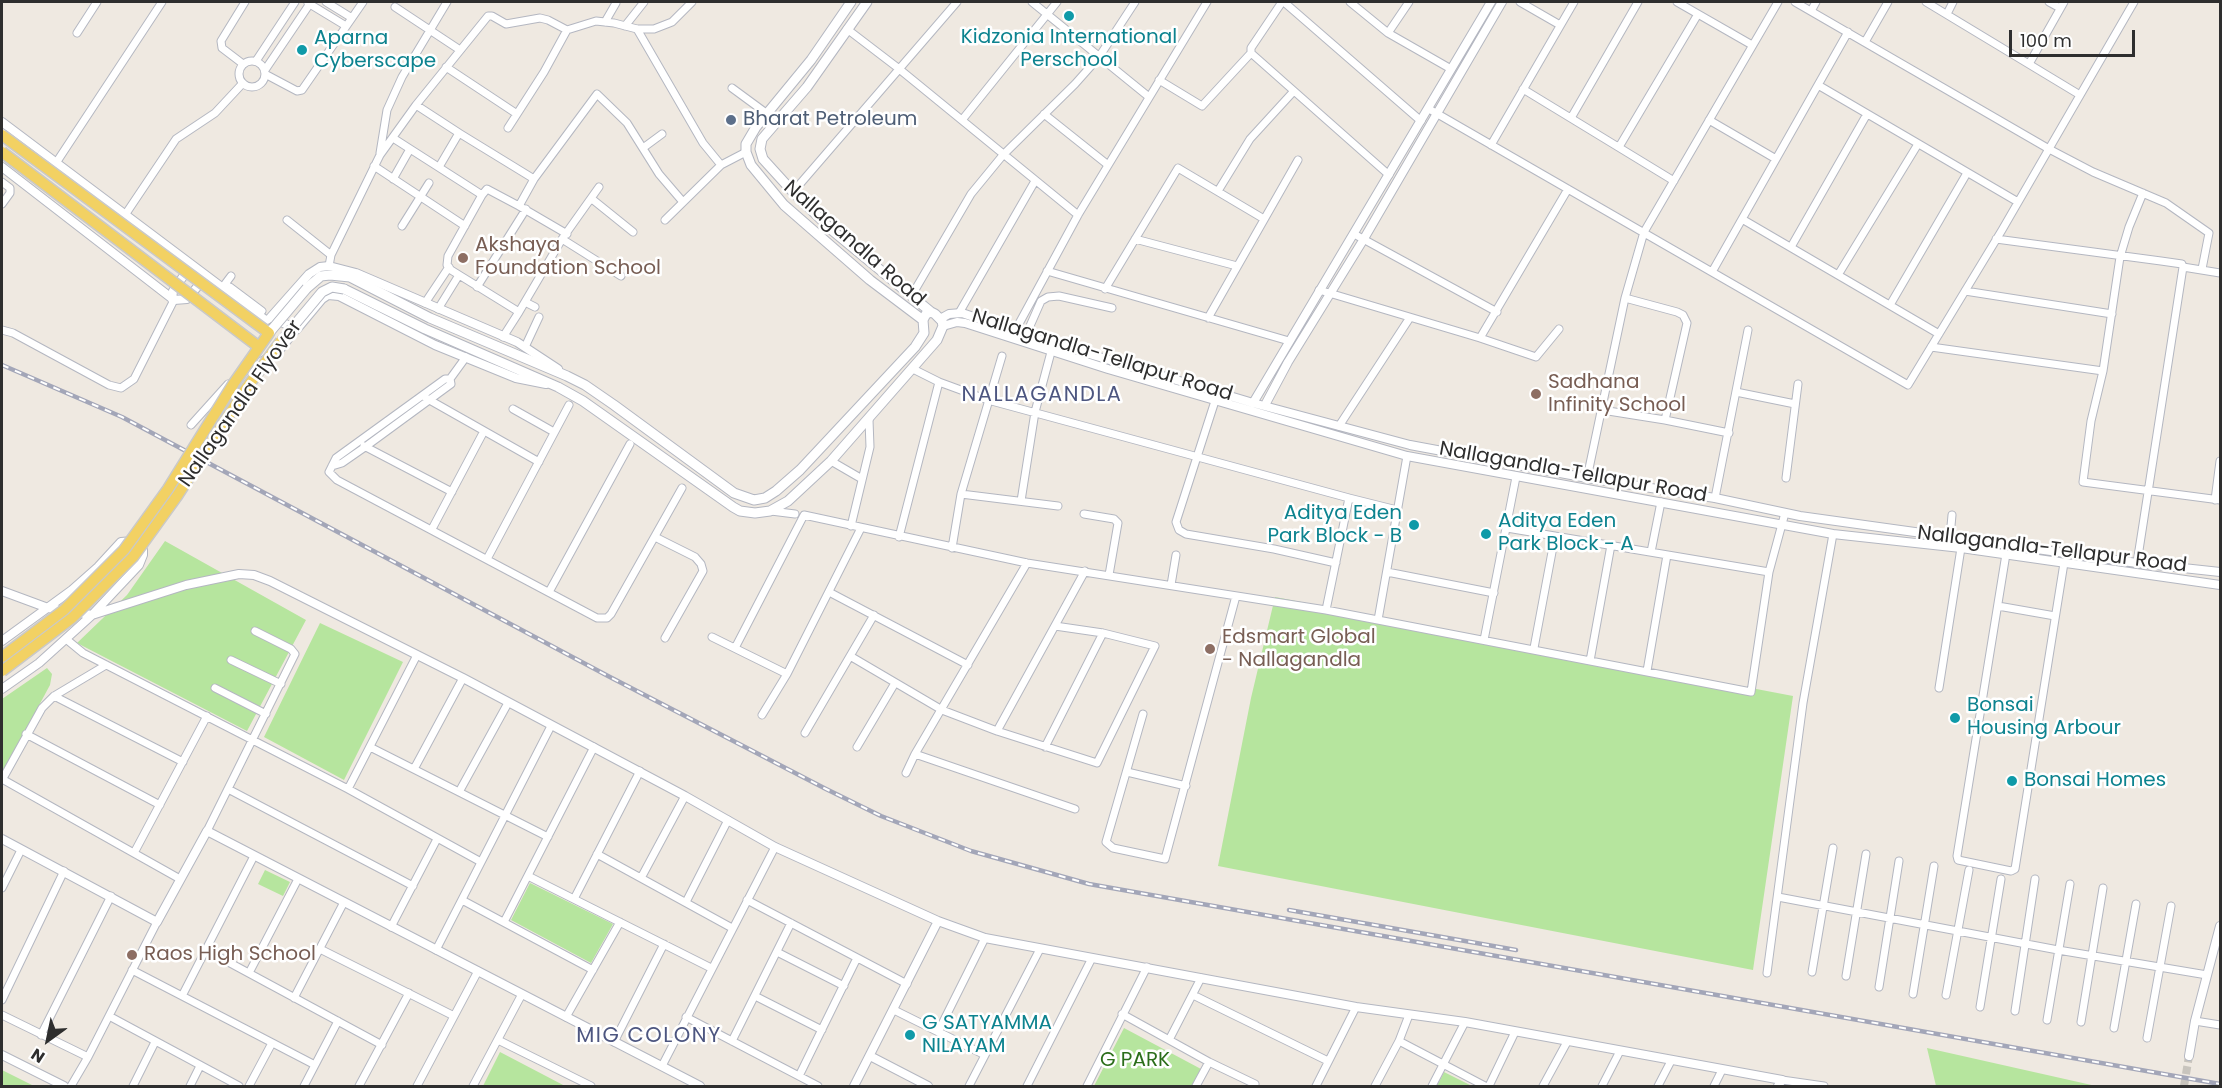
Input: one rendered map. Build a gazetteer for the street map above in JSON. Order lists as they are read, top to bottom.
{
  "streets": {
    "main road": ["Nallagandla Road", "Nallagandla Flyover"],
    "street": ["Nallagandla-Tellapur Road"]
  },
  "crossings": [
    ["Nallagandla Road", "Nallagandla-Tellapur Road"],
    ["Nallagandla Road", "Nallagandla Flyover"]
  ],
  "districts": ["NALLAGANDLA", "MIG COLONY"],
  "parks": ["G PARK"],
  "places": [
    "Kidzonia International Perschool",
    "Aparna Cyberscape",
    "Bharat Petroleum",
    "Akshaya Foundation School",
    "Sadhana Infinity School",
    "Aditya Eden Park Block - B",
    "Aditya Eden Park Block - A",
    "Edsmart Global - Nallagandla",
    "Bonsai Housing Arbour",
    "Bonsai Homes",
    "Raos High School",
    "G SATYAMMA NILAYAM"
  ],
  "scale_bar": "100 m",
  "north": "bottom left"
}
